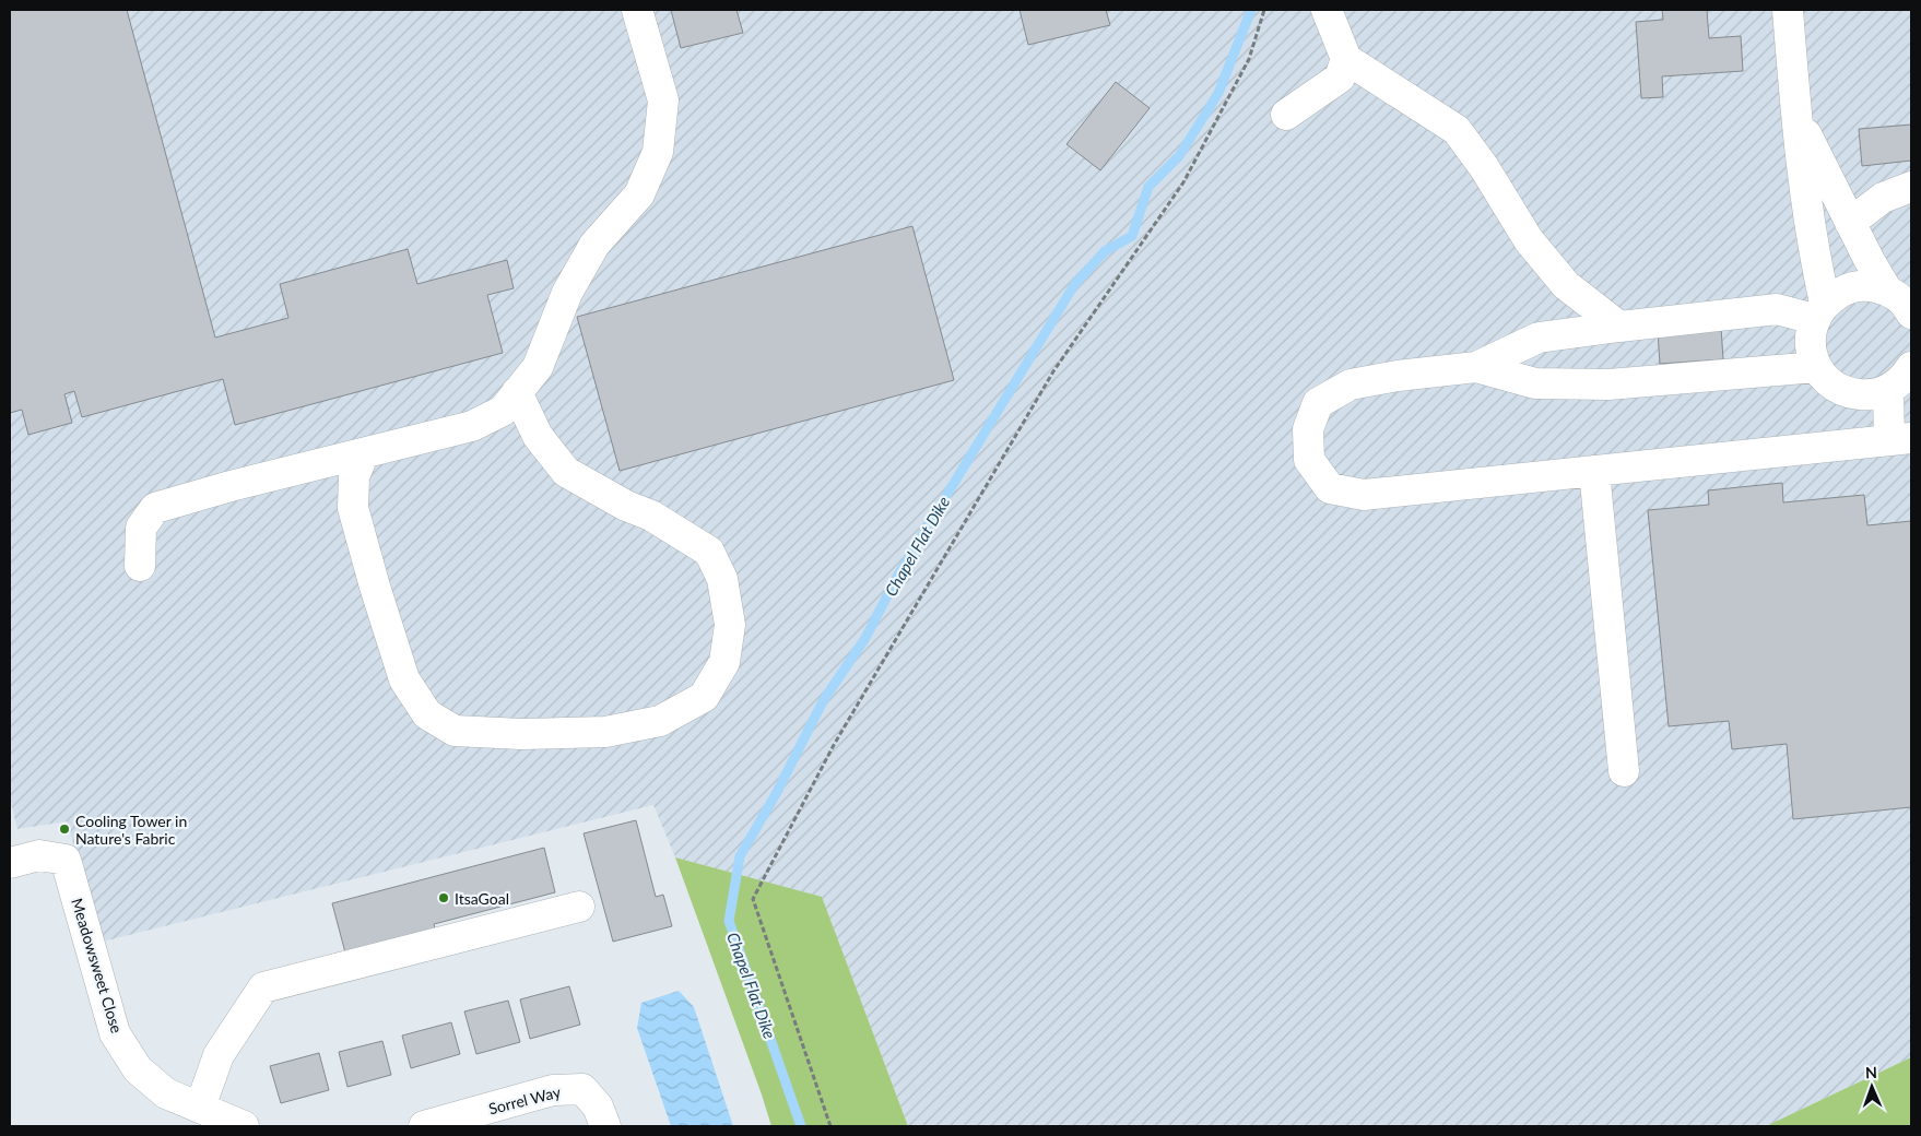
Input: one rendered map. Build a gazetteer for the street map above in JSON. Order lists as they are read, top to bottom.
{
  "streets": {
    "street": ["Meadowsweet Close", "Sorrel Way"]
  },
  "water": ["Chapel Flat Dike"],
  "places": ["Cooling Tower in Nature's Fabric", "ItsaGoal"],
  "north": "top"
}
